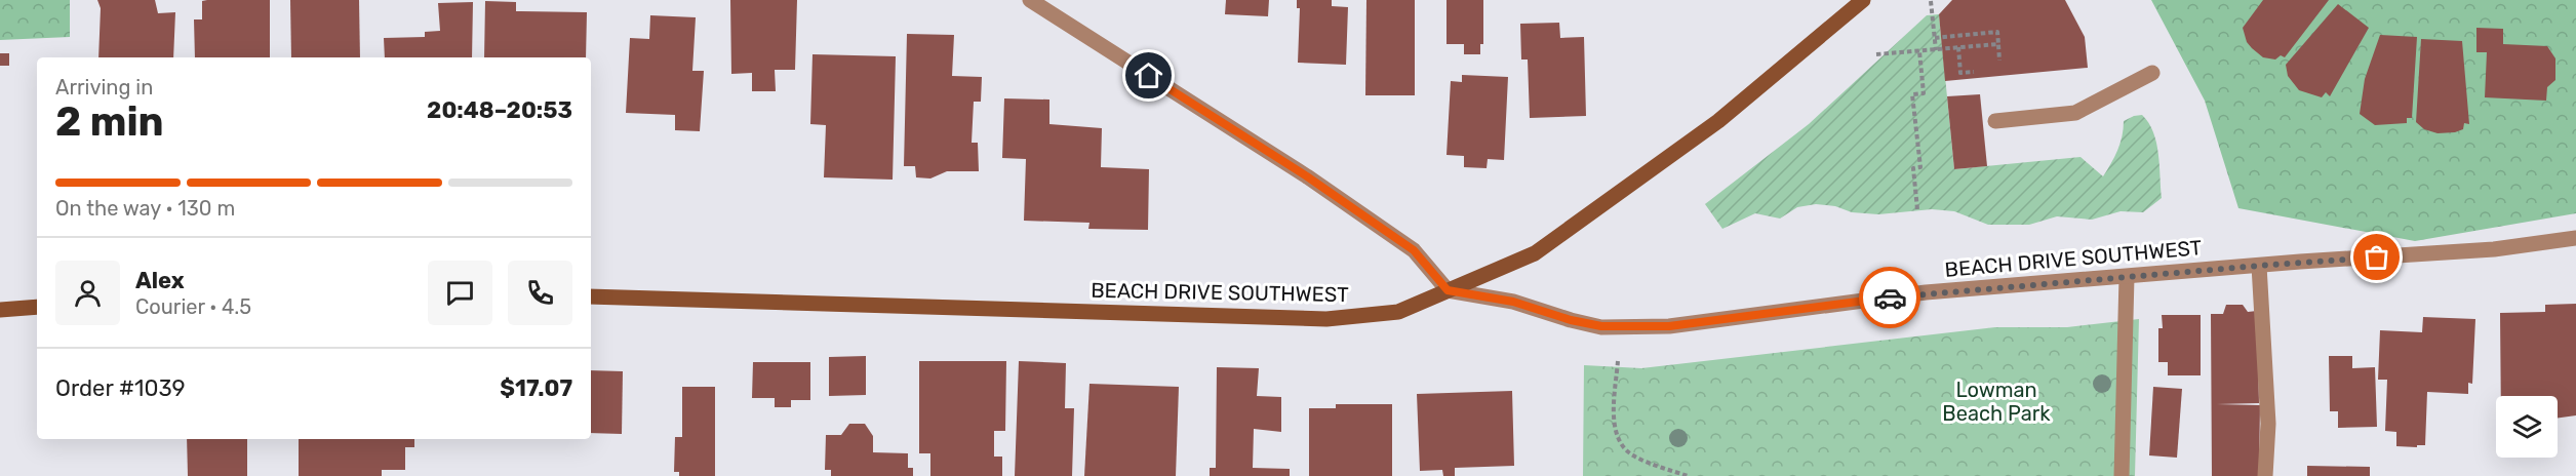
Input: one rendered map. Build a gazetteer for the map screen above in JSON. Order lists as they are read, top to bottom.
{
  "streets": {
    "main road": ["BEACH DRIVE SOUTHWEST"]
  },
  "parks": ["Lowman Beach Park"],
  "page": {
    "heading": ["2 min", "Arriving in", "20:48–20:53"],
    "panel": [
      "Alex",
      "Courier · 4.5",
      "Order #1039",
      "$17.07"
    ],
    "bar": "On the way · 130 m"
  }
}
